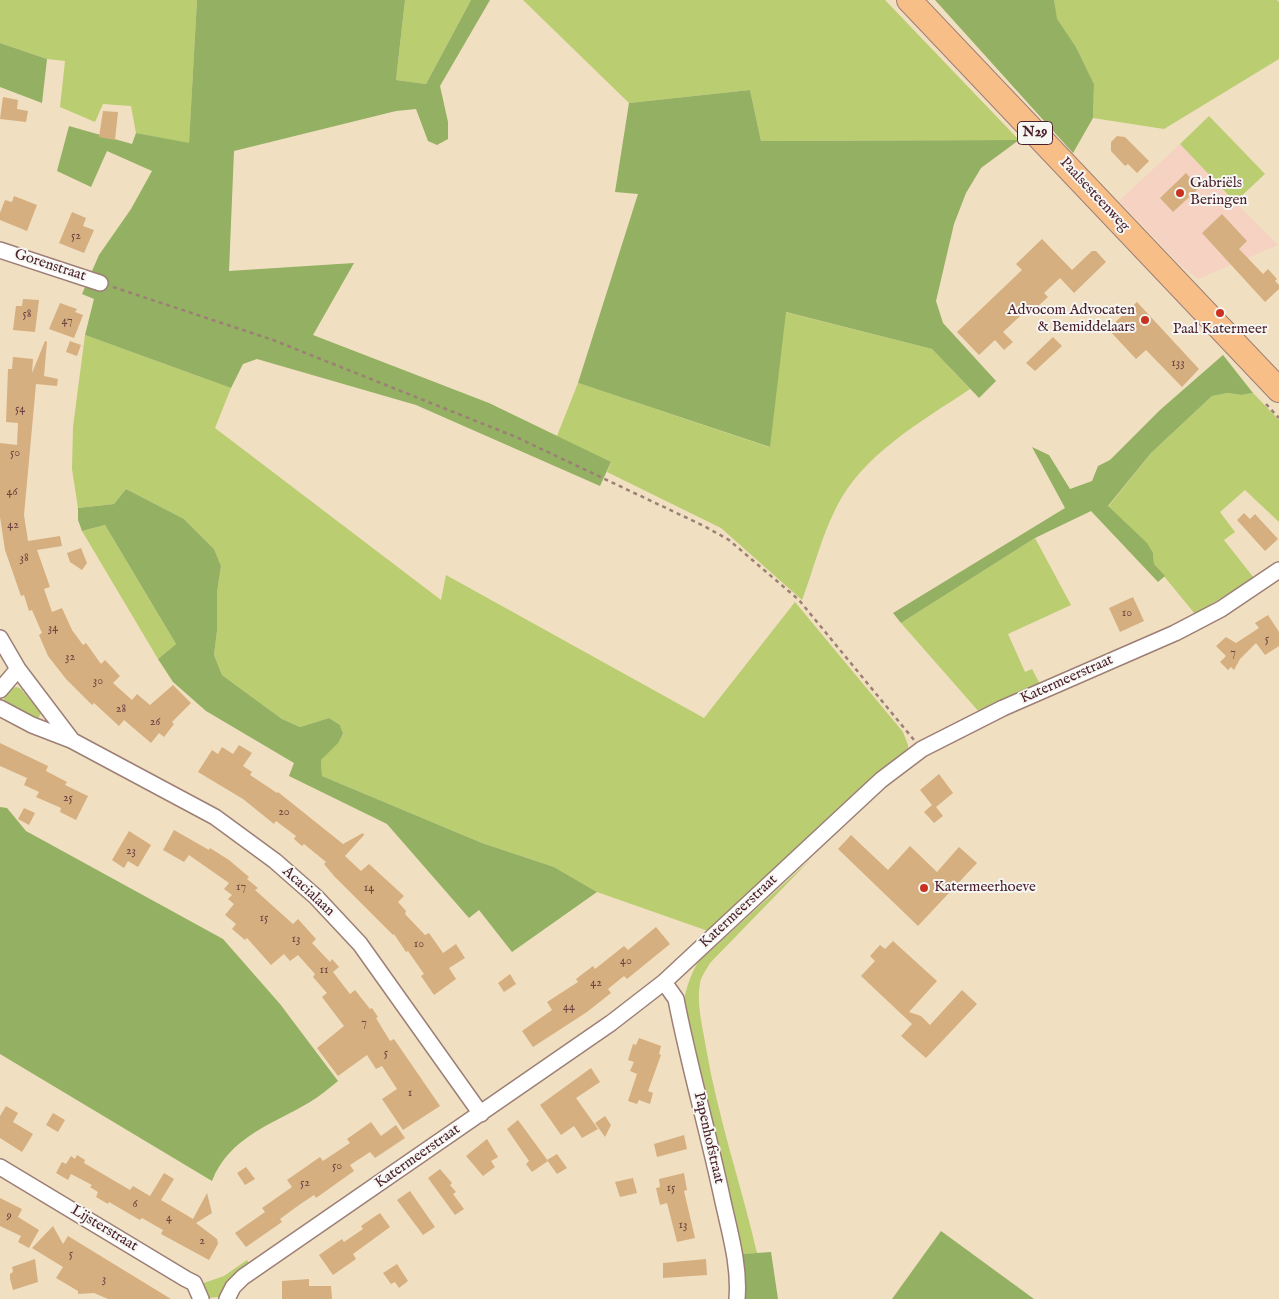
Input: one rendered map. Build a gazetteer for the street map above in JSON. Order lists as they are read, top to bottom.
{
  "streets": {
    "main road": ["N29", "Paalsesteenweg"],
    "street": [
      "Gorenstraat",
      "Katermeerstraat",
      "Acacialaan",
      "Papenhofstraat",
      "Lijsterstraat"
    ]
  },
  "crossings": [
    ["Katermeerstraat", "Acacialaan"],
    ["Katermeerstraat", "Papenhofstraat"]
  ],
  "places": [
    "Gabriëls Beringen",
    "Paal Katermeer",
    "Advocom Advocaten & Bemiddelaars",
    "Katermeerhoeve"
  ],
  "house_numbers": [
    "52",
    "58",
    "47",
    "133",
    "54",
    "50",
    "46",
    "42",
    "38",
    "10",
    "34",
    "5",
    "7",
    "32",
    "30",
    "28",
    "26",
    "25",
    "20",
    "23",
    "17",
    "14",
    "15",
    "13",
    "10",
    "40",
    "11",
    "42",
    "44",
    "7",
    "5",
    "1",
    "50",
    "52",
    "15",
    "6",
    "9",
    "4",
    "13",
    "2",
    "5",
    "3"
  ]
}
